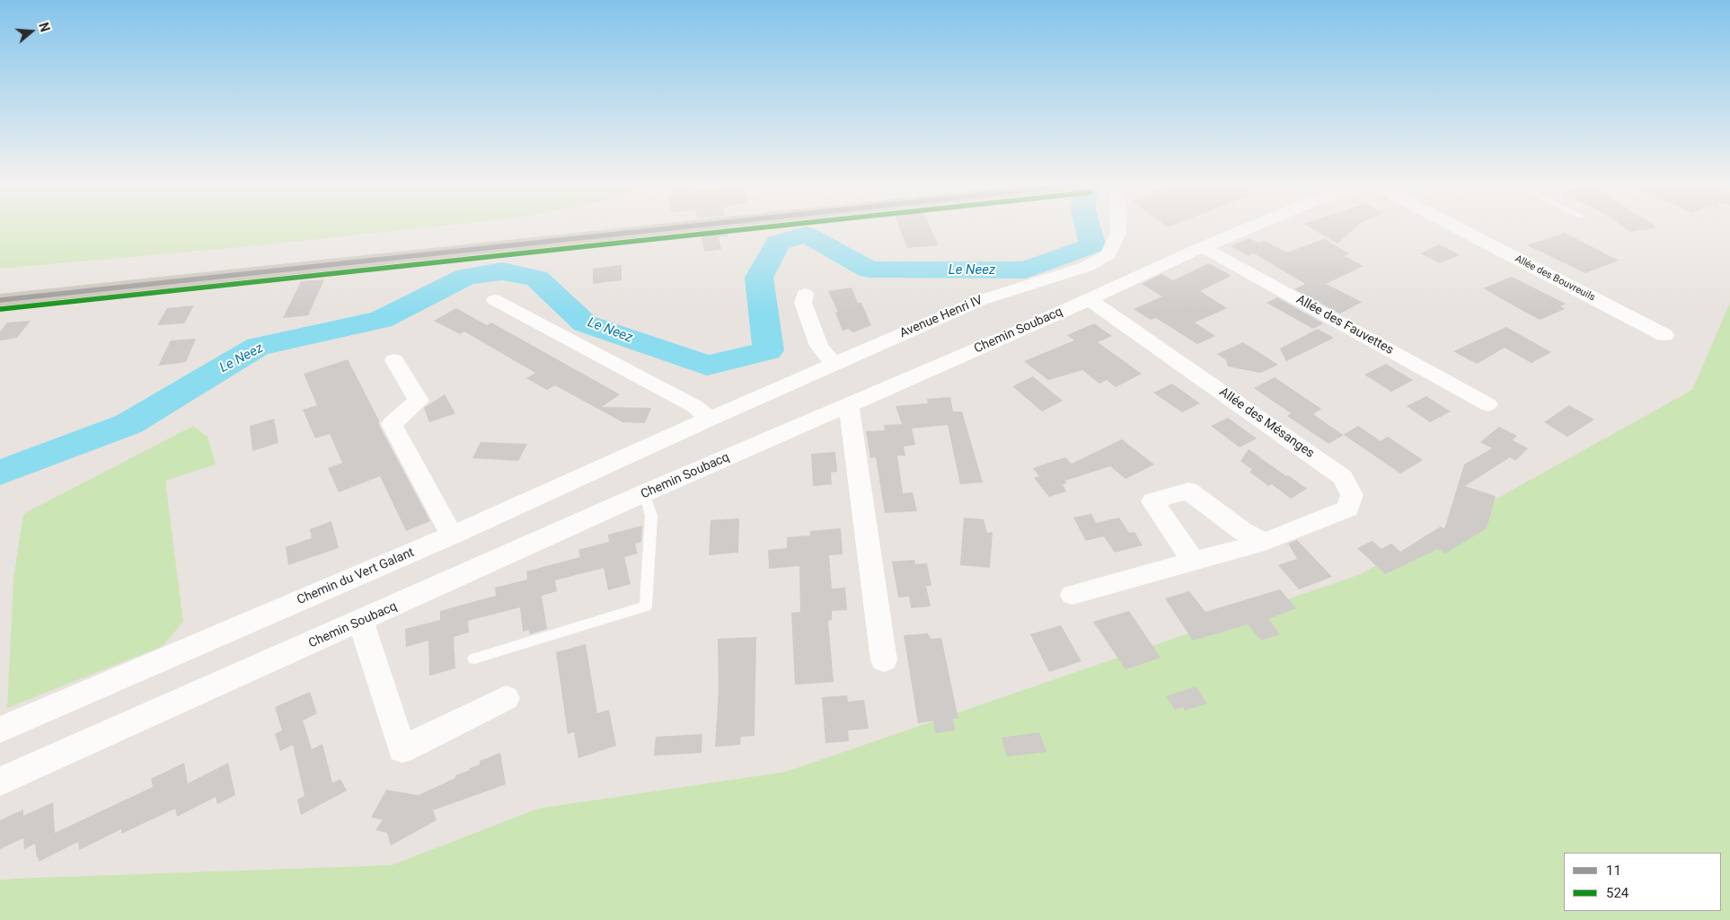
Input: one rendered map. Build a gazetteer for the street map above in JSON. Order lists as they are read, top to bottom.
{
  "streets": {
    "street": [
      "Allée des Bouvreuils",
      "Avenue Henri IV",
      "Allée des Fauvettes",
      "Chemin Soubacq",
      "Allée des Mésanges",
      "Chemin du Vert Galant"
    ]
  },
  "crossings": [
    ["Avenue Henri IV", "Chemin du Vert Galant"],
    ["Allée des Fauvettes", "Chemin Soubacq"],
    ["Chemin Soubacq", "Allée des Mésanges"]
  ],
  "water": ["Le Neez"],
  "lines": ["transit line 11", "transit line 524"],
  "legend": ["11", "524"],
  "north": "right"
}
